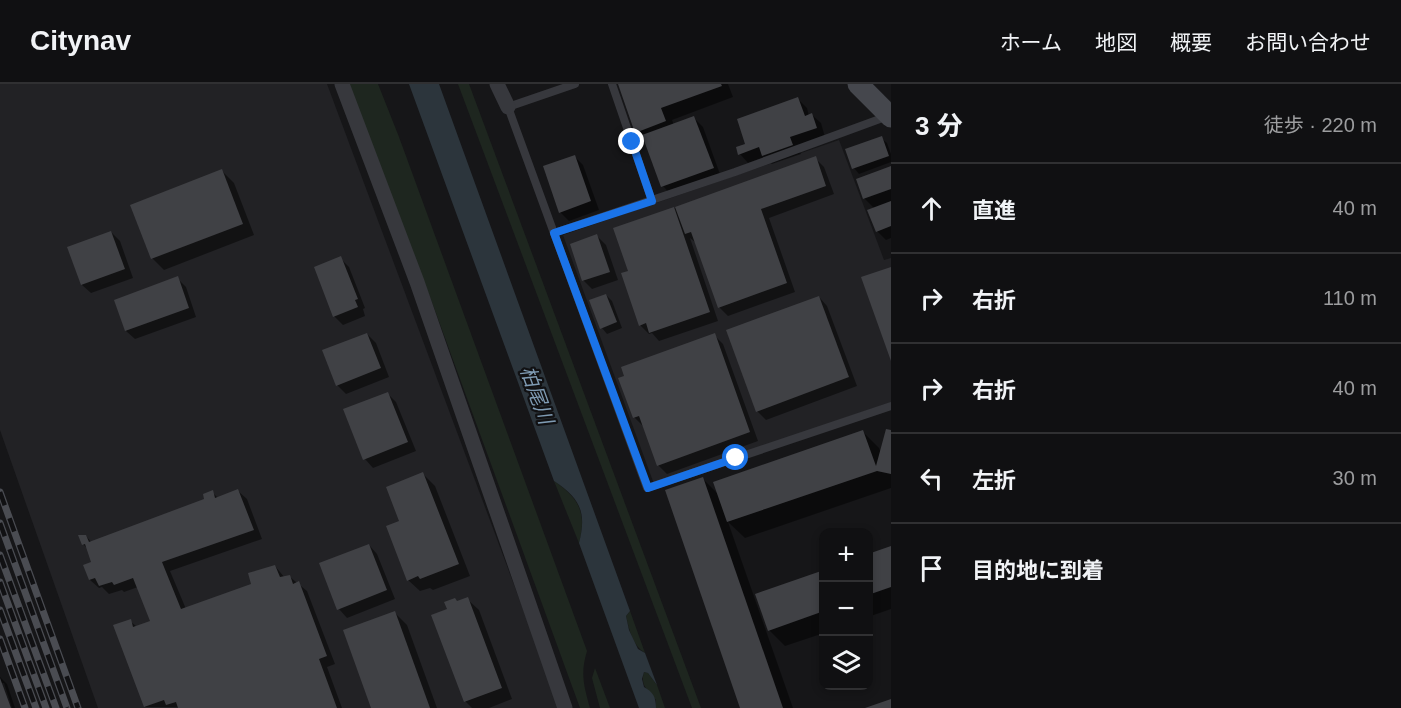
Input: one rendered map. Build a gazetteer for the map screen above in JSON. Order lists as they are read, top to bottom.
{
  "water": ["柏尾川"],
  "page": {
    "header": "Citynav",
    "nav": [
      "ホーム",
      "地図",
      "概要",
      "お問い合わせ"
    ],
    "heading": ["3 分", "徒歩 · 220 m"],
    "list": [
      ["直進", "40 m"],
      ["右折", "110 m"],
      ["右折", "40 m"],
      ["左折", "30 m"],
      "目的地に到着"
    ],
    "map_buttons": ["+", "−"]
  }
}
